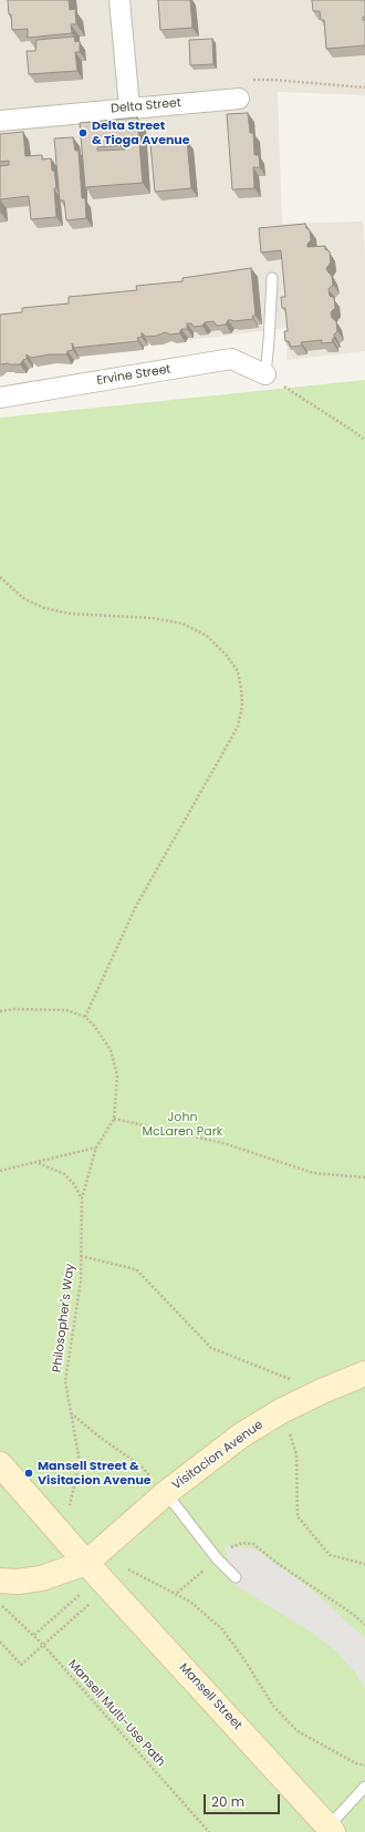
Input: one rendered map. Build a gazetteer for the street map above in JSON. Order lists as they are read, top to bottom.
{
  "streets": {
    "street": [
      "Delta Street",
      "Ervine Street",
      "Visitacion Avenue",
      "Mansell Street"
    ],
    "path": ["Philosopher's Way", "Mansell Multi-Use Path"]
  },
  "crossings": [
    ["Visitacion Avenue", "Mansell Street"]
  ],
  "parks": ["John McLaren Park"],
  "places": ["Delta Street & Tioga Avenue", "Mansell Street & Visitacion Avenue"],
  "scale_bar": "20 m"
}
